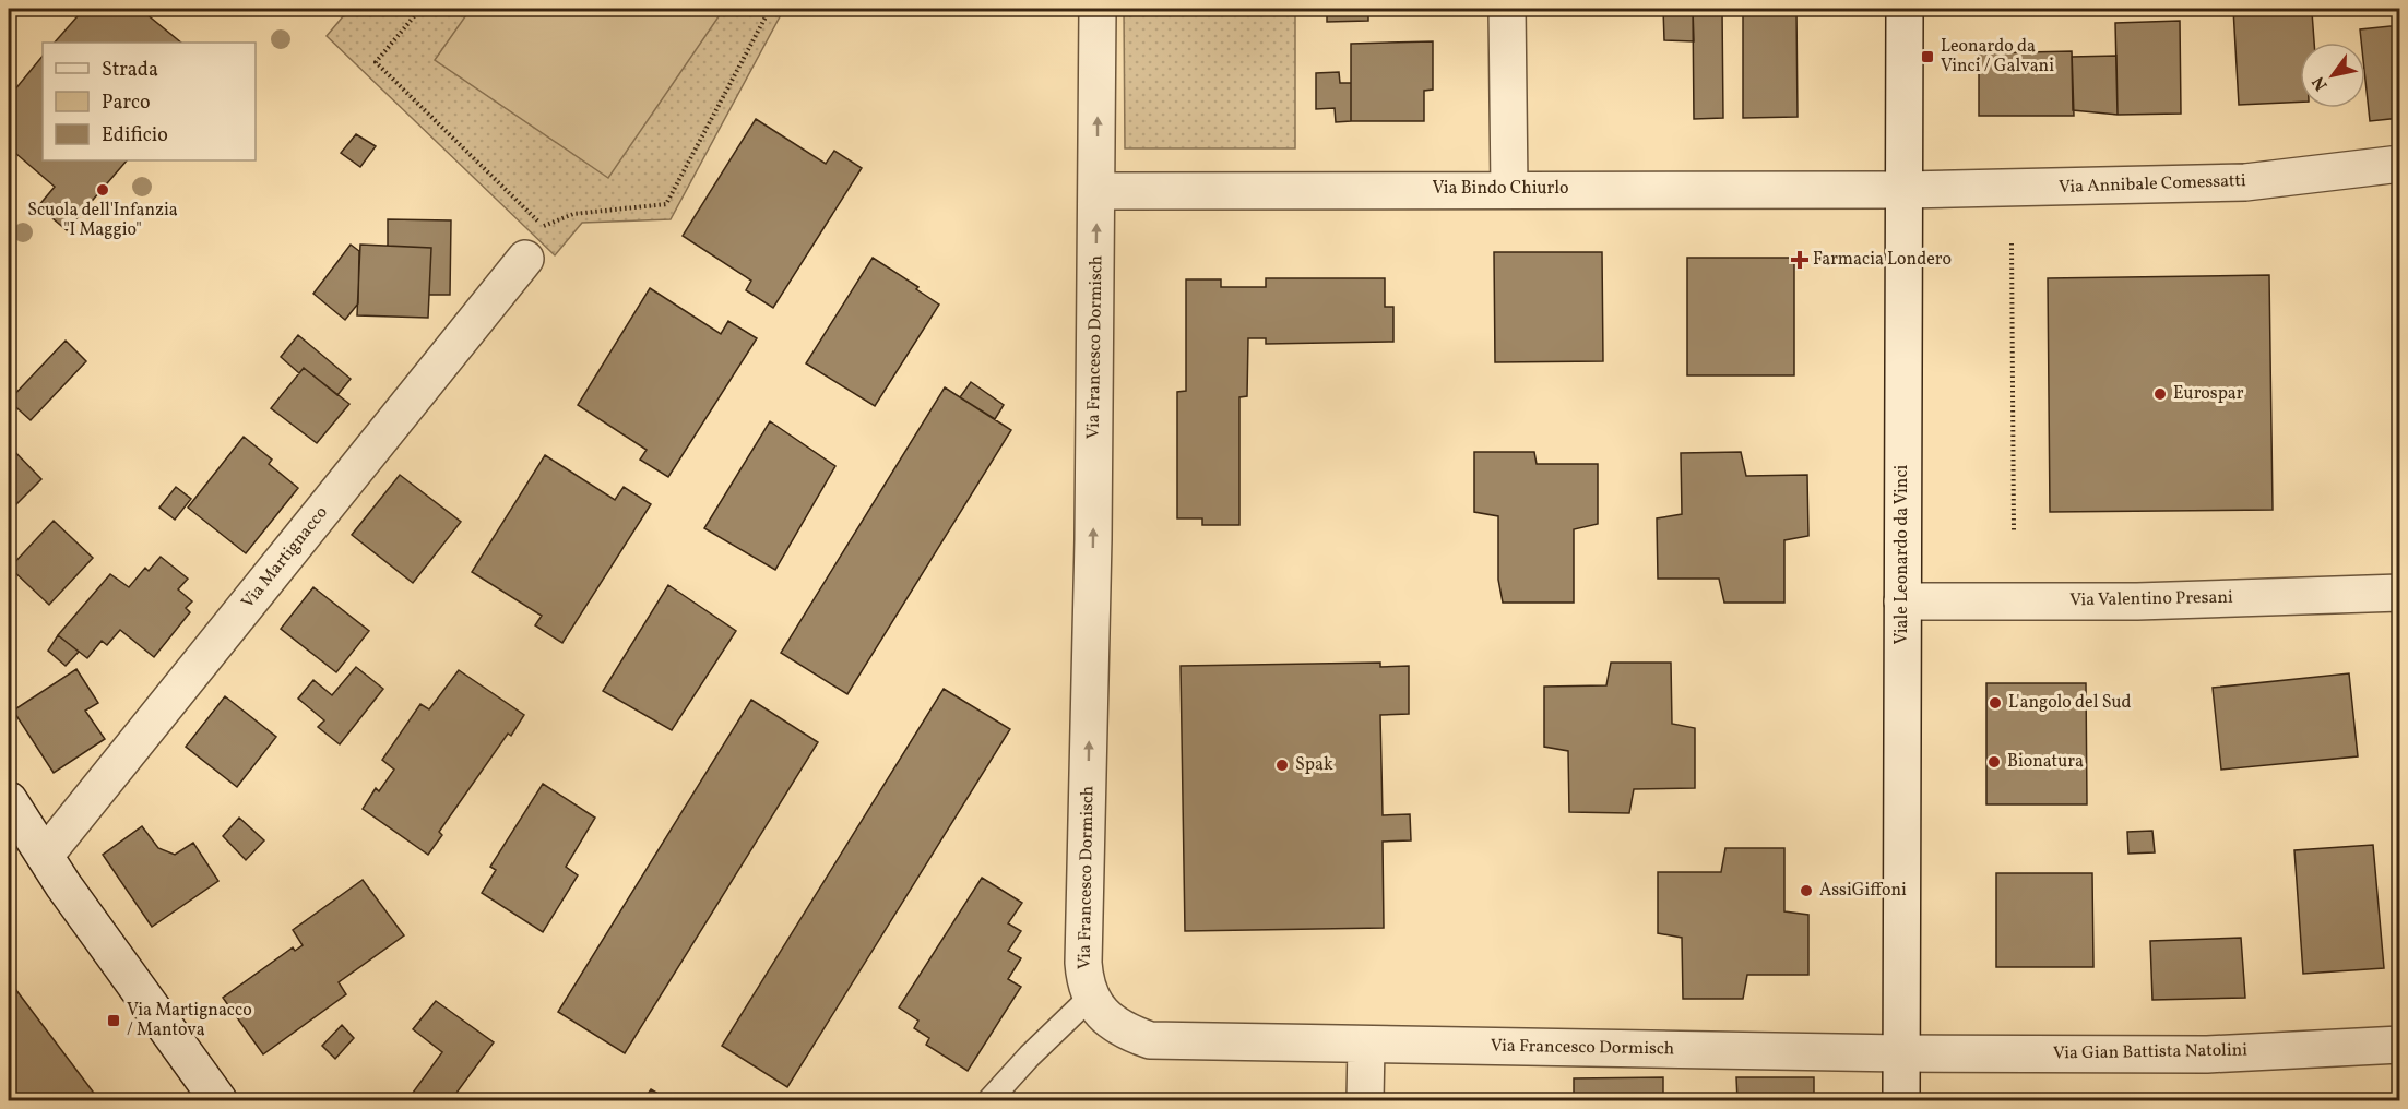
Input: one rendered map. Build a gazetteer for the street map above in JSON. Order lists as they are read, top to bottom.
{
  "streets": {
    "street": [
      "Via Annibale Comessatti",
      "Via Bindo Chiurlo",
      "Via Francesco Dormisch",
      "Viale Leonardo da Vinci",
      "Via Martignacco",
      "Via Valentino Presani",
      "Via Gian Battista Natolini"
    ]
  },
  "crossings": [
    ["Via Annibale Comessatti", "Via Bindo Chiurlo"],
    ["Via Annibale Comessatti", "Viale Leonardo da Vinci"],
    ["Via Bindo Chiurlo", "Via Francesco Dormisch"],
    ["Via Bindo Chiurlo", "Viale Leonardo da Vinci"],
    ["Via Francesco Dormisch", "Viale Leonardo da Vinci"],
    ["Via Francesco Dormisch", "Via Gian Battista Natolini"],
    ["Viale Leonardo da Vinci", "Via Valentino Presani"],
    ["Viale Leonardo da Vinci", "Via Gian Battista Natolini"]
  ],
  "one_way": ["Via Francesco Dormisch"],
  "places": {
    "transit": ["Leonardo da Vinci / Galvani", "Via Martignacco / Mantova"],
    "other": [
      "Scuola dell'Infanzia \"I Maggio\"",
      "Eurospar",
      "L'angolo del Sud",
      "Bionatura",
      "Spak",
      "AssiGiffoni"
    ],
    "health": ["Farmacia Londero"]
  },
  "legend": ["Strada", "Parco", "Edificio"],
  "north": "bottom left"
}
